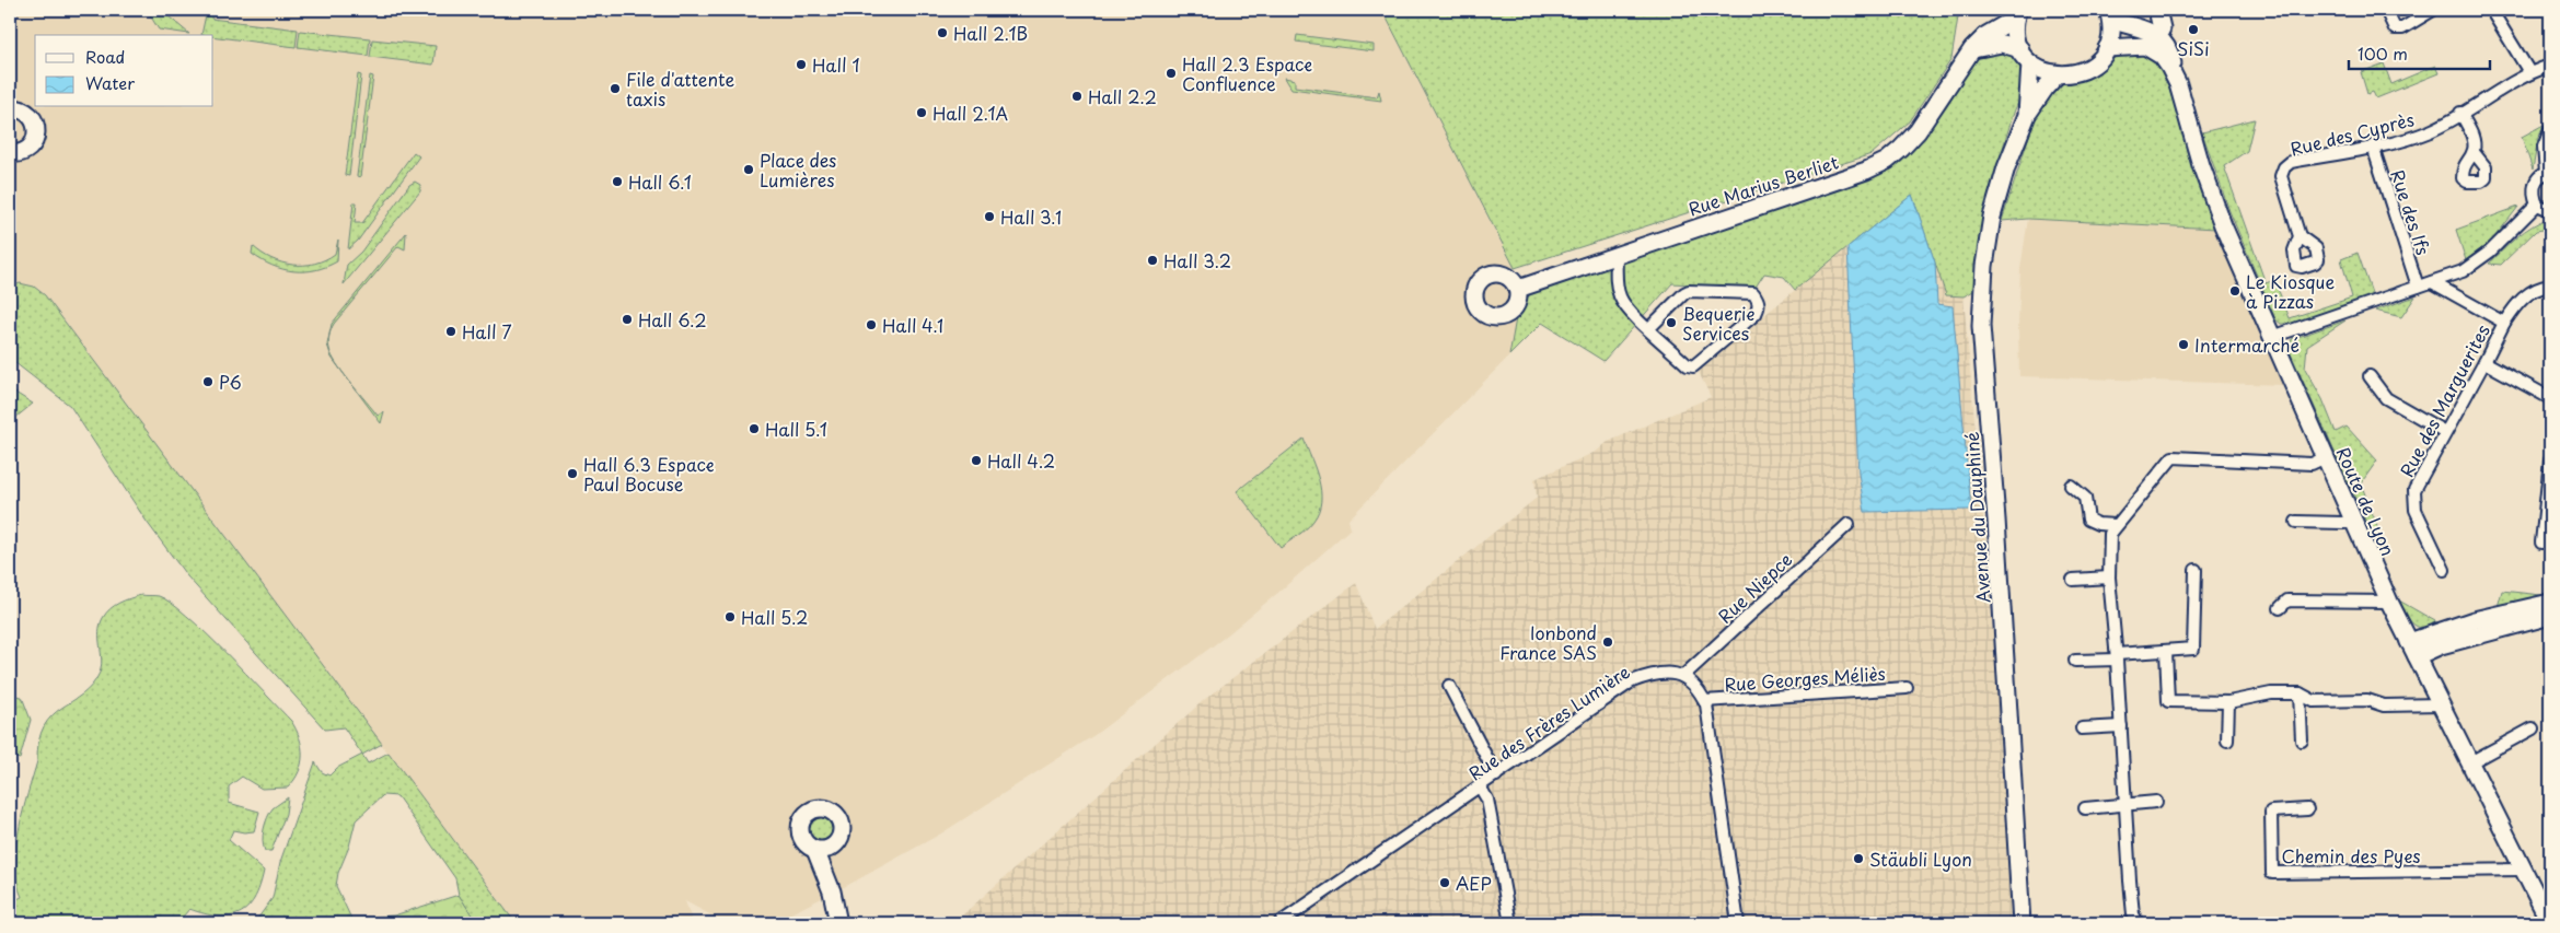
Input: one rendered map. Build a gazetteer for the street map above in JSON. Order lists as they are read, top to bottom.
{
  "streets": {
    "street": [
      "Rue des Cyprès",
      "Rue Marius Berliet",
      "Rue des Ifs",
      "Rue des Marguerites",
      "Route de Lyon",
      "Avenue du Dauphiné",
      "Rue Niepce",
      "Rue Georges Méliès",
      "Rue des Frères Lumière",
      "Chemin des Pyes"
    ]
  },
  "crossings": [
    ["Rue des Cyprès", "Rue des Ifs"],
    ["Route de Lyon", "Chemin des Pyes"],
    ["Rue Niepce", "Rue des Frères Lumière"]
  ],
  "places": [
    "SiSi",
    "Hall 2.1B",
    "Hall 1",
    "Hall 2.3 Espace Confluence",
    "File d'attente taxis",
    "Hall 2.2",
    "Hall 2.1A",
    "Place des Lumières",
    "Hall 6.1",
    "Hall 3.1",
    "Hall 3.2",
    "Le Kiosque à Pizzas",
    "Hall 6.2",
    "Bequerie Services",
    "Hall 4.1",
    "Hall 7",
    "Intermarché",
    "P6",
    "Hall 5.1",
    "Hall 4.2",
    "Hall 6.3 Espace Paul Bocuse",
    "Hall 5.2",
    "Ionbond France SAS",
    "Stäubli Lyon",
    "AEP"
  ],
  "legend": ["Road", "Water"],
  "scale_bar": "100 m"
}
